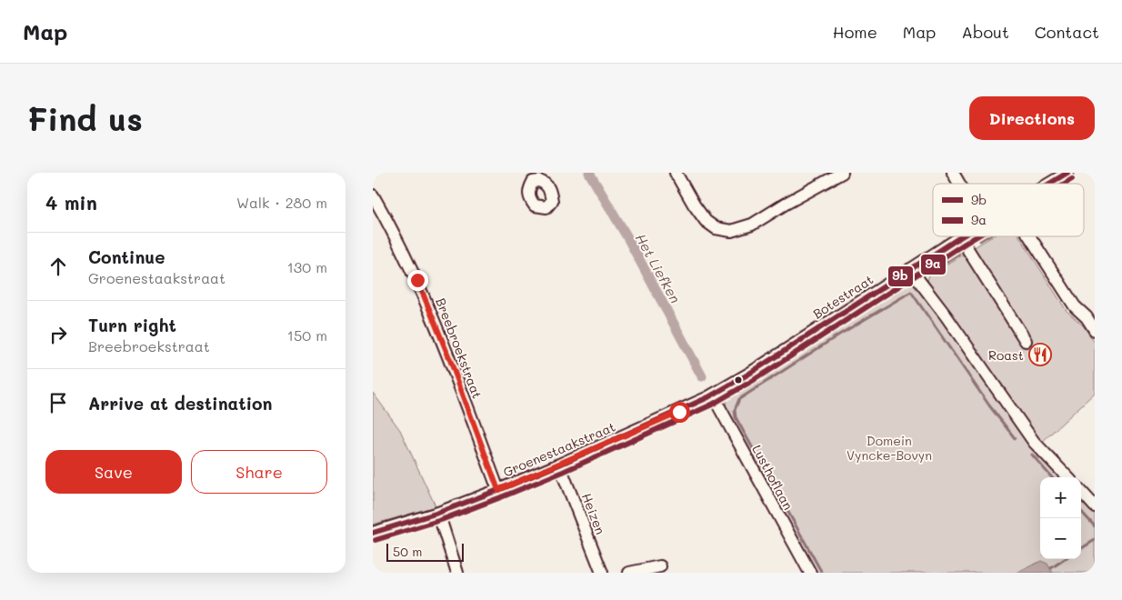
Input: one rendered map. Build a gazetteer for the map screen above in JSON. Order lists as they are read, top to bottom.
{
  "streets": {
    "street": [
      "Botestraat",
      "Breebroekstraat",
      "Groenestaakstraat",
      "Lusthoflaan",
      "Heizen"
    ]
  },
  "crossings": [
    ["Botestraat", "Groenestaakstraat"],
    ["Breebroekstraat", "Groenestaakstraat"],
    ["Groenestaakstraat", "Lusthoflaan"],
    ["Groenestaakstraat", "Heizen"]
  ],
  "water": ["Het Liefken"],
  "parks": ["Domein Vyncke-Bovyn"],
  "places": {
    "restaurant": ["Roast"]
  },
  "lines": ["transit line 9b", "transit line 9a"],
  "legend": ["9b", "9a"],
  "scale_bar": "50 m",
  "page": {
    "header": "Map",
    "nav": [
      "Home",
      "Map",
      "About",
      "Contact"
    ],
    "buttons": [
      "Directions",
      ["Save", "Share"]
    ],
    "title": "Find us",
    "heading": ["4 min", "Walk · 280 m"],
    "list": [
      ["Continue", "Groenestaakstraat", "130 m"],
      ["Turn right", "Breebroekstraat", "150 m"],
      "Arrive at destination"
    ],
    "map_buttons": ["+", "−"],
    "scale": "50 m"
  }
}
